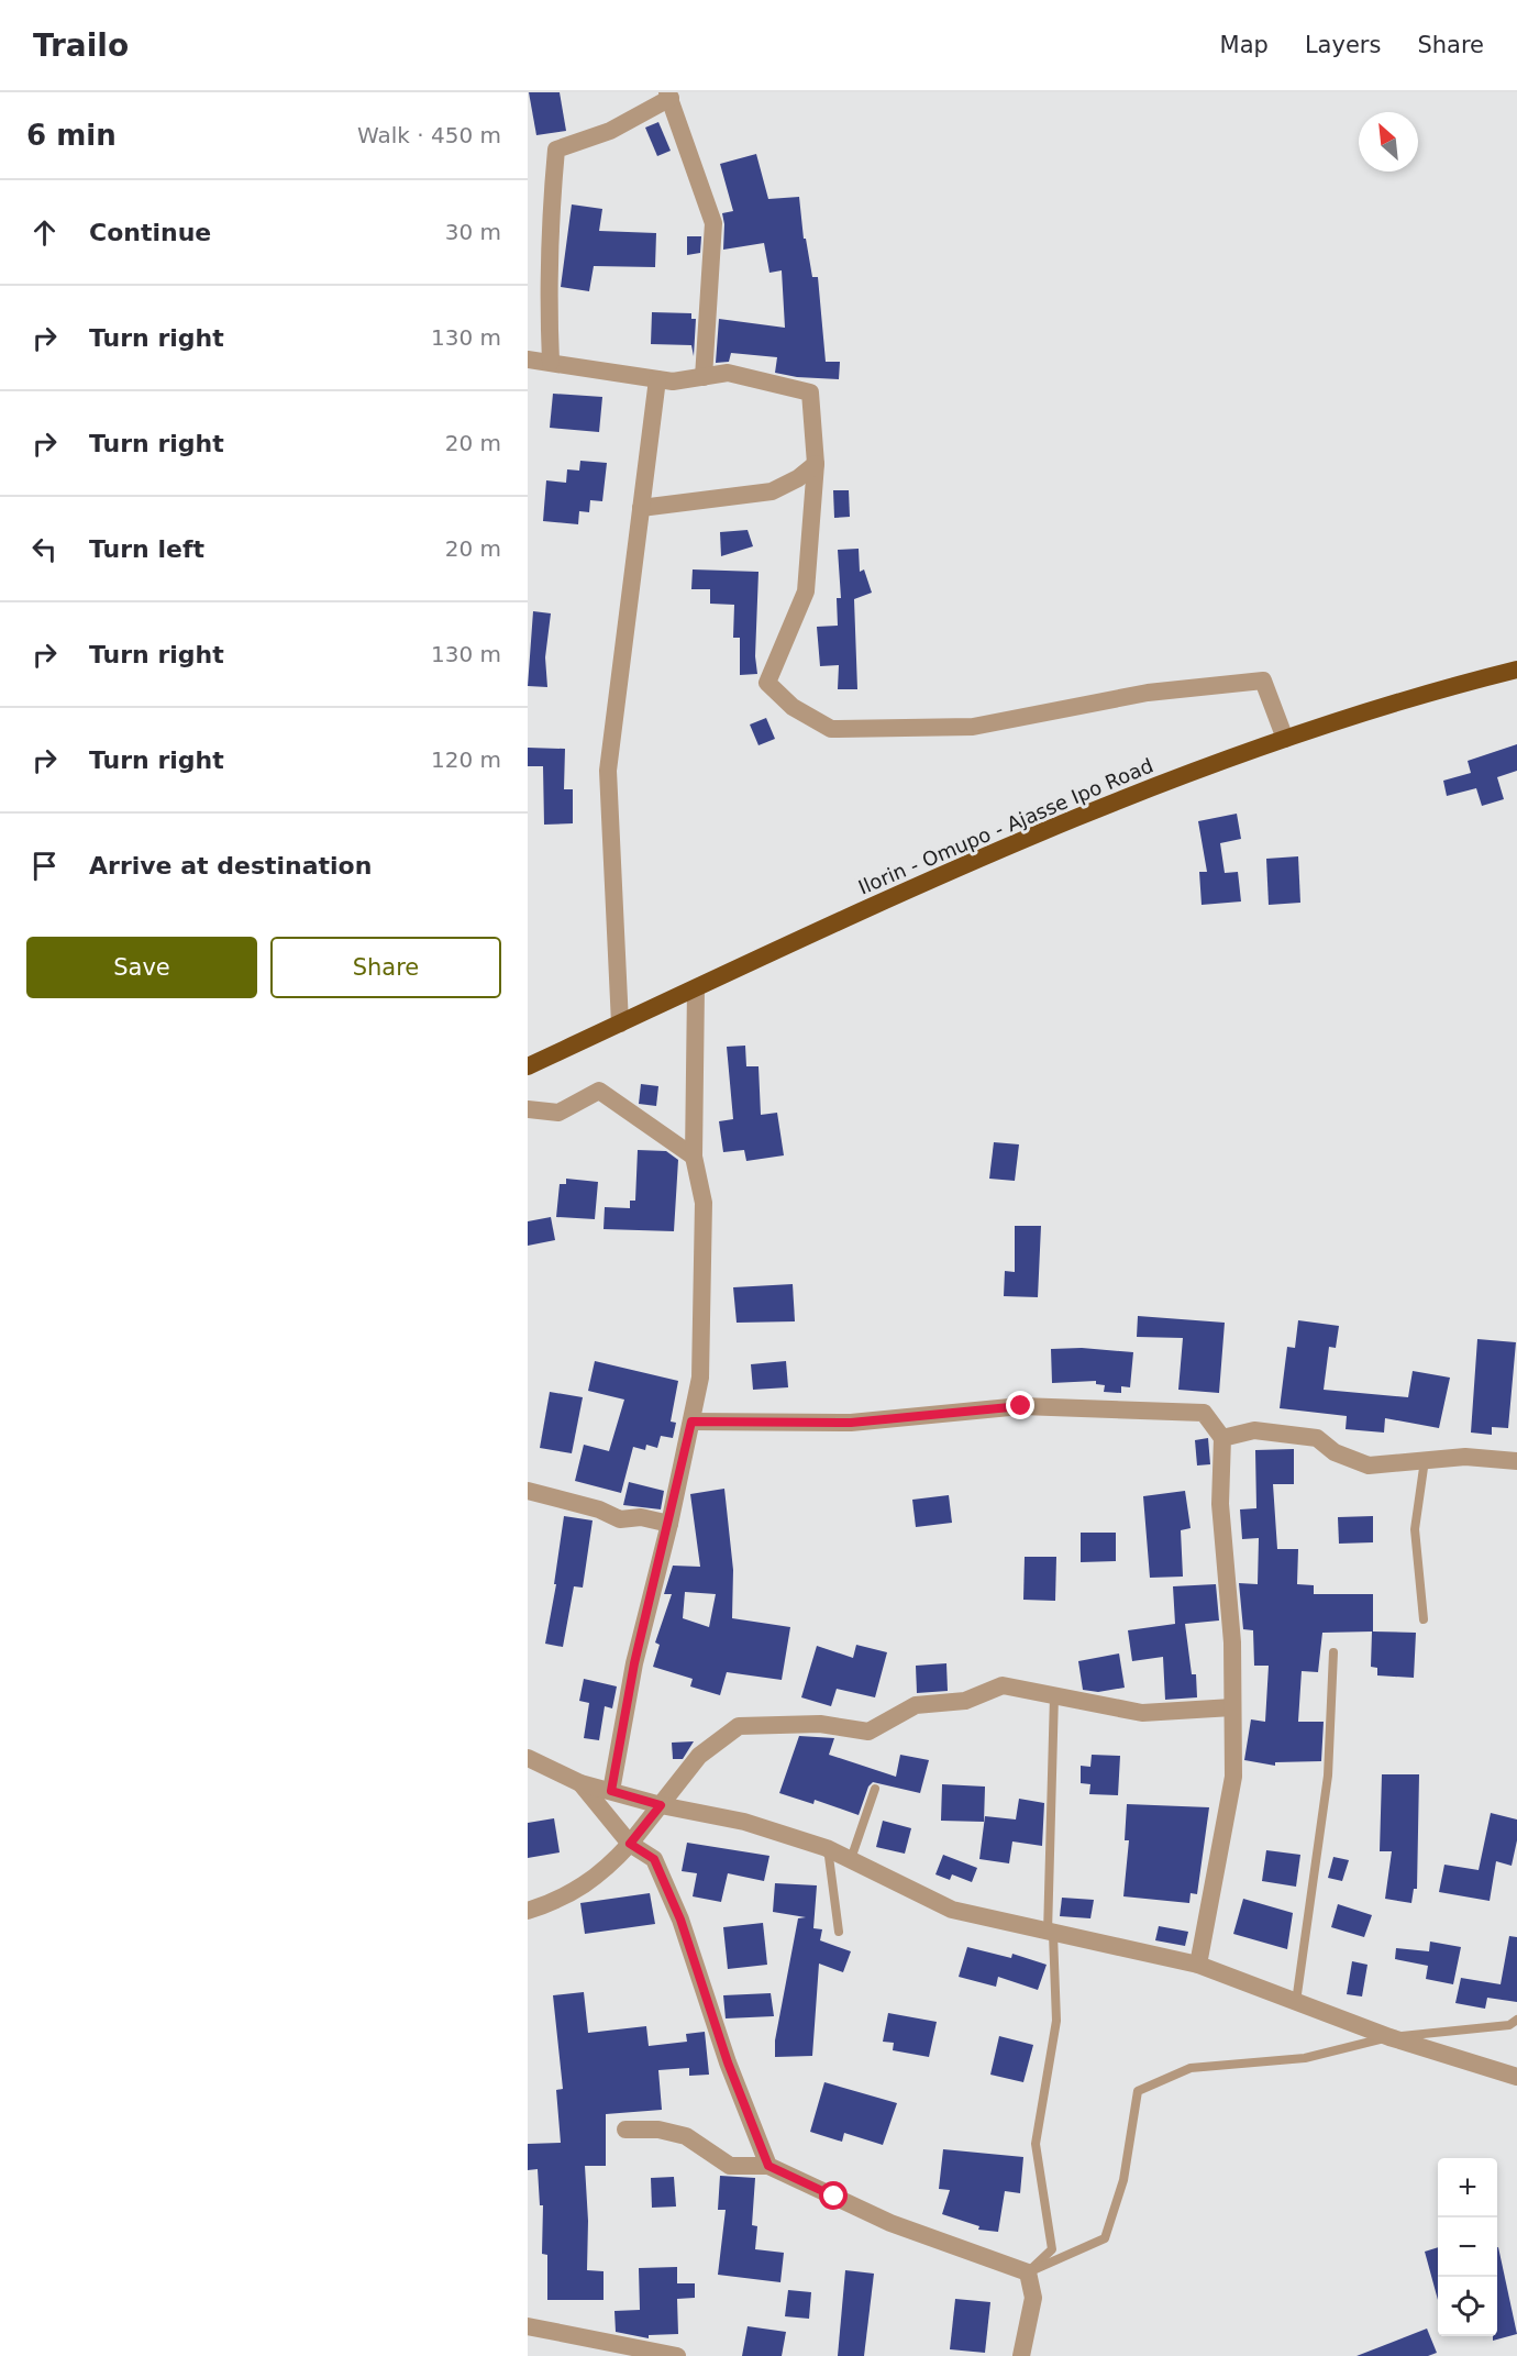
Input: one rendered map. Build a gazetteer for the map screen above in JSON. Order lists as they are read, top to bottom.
{
  "streets": {
    "highway": ["Ilorin - Omupo - Ajasse Ipo Road"]
  },
  "north": "top left",
  "page": {
    "header": "Trailo",
    "nav": ["Map", "Layers", "Share"],
    "heading": ["6 min", "Walk · 450 m"],
    "list": [
      ["Continue", "30 m"],
      ["Turn right", "130 m"],
      ["Turn right", "20 m"],
      ["Turn left", "20 m"],
      ["Turn right", "130 m"],
      ["Turn right", "120 m"],
      "Arrive at destination"
    ],
    "buttons": ["Save", "Share"],
    "map_buttons": ["+", "−"]
  }
}
